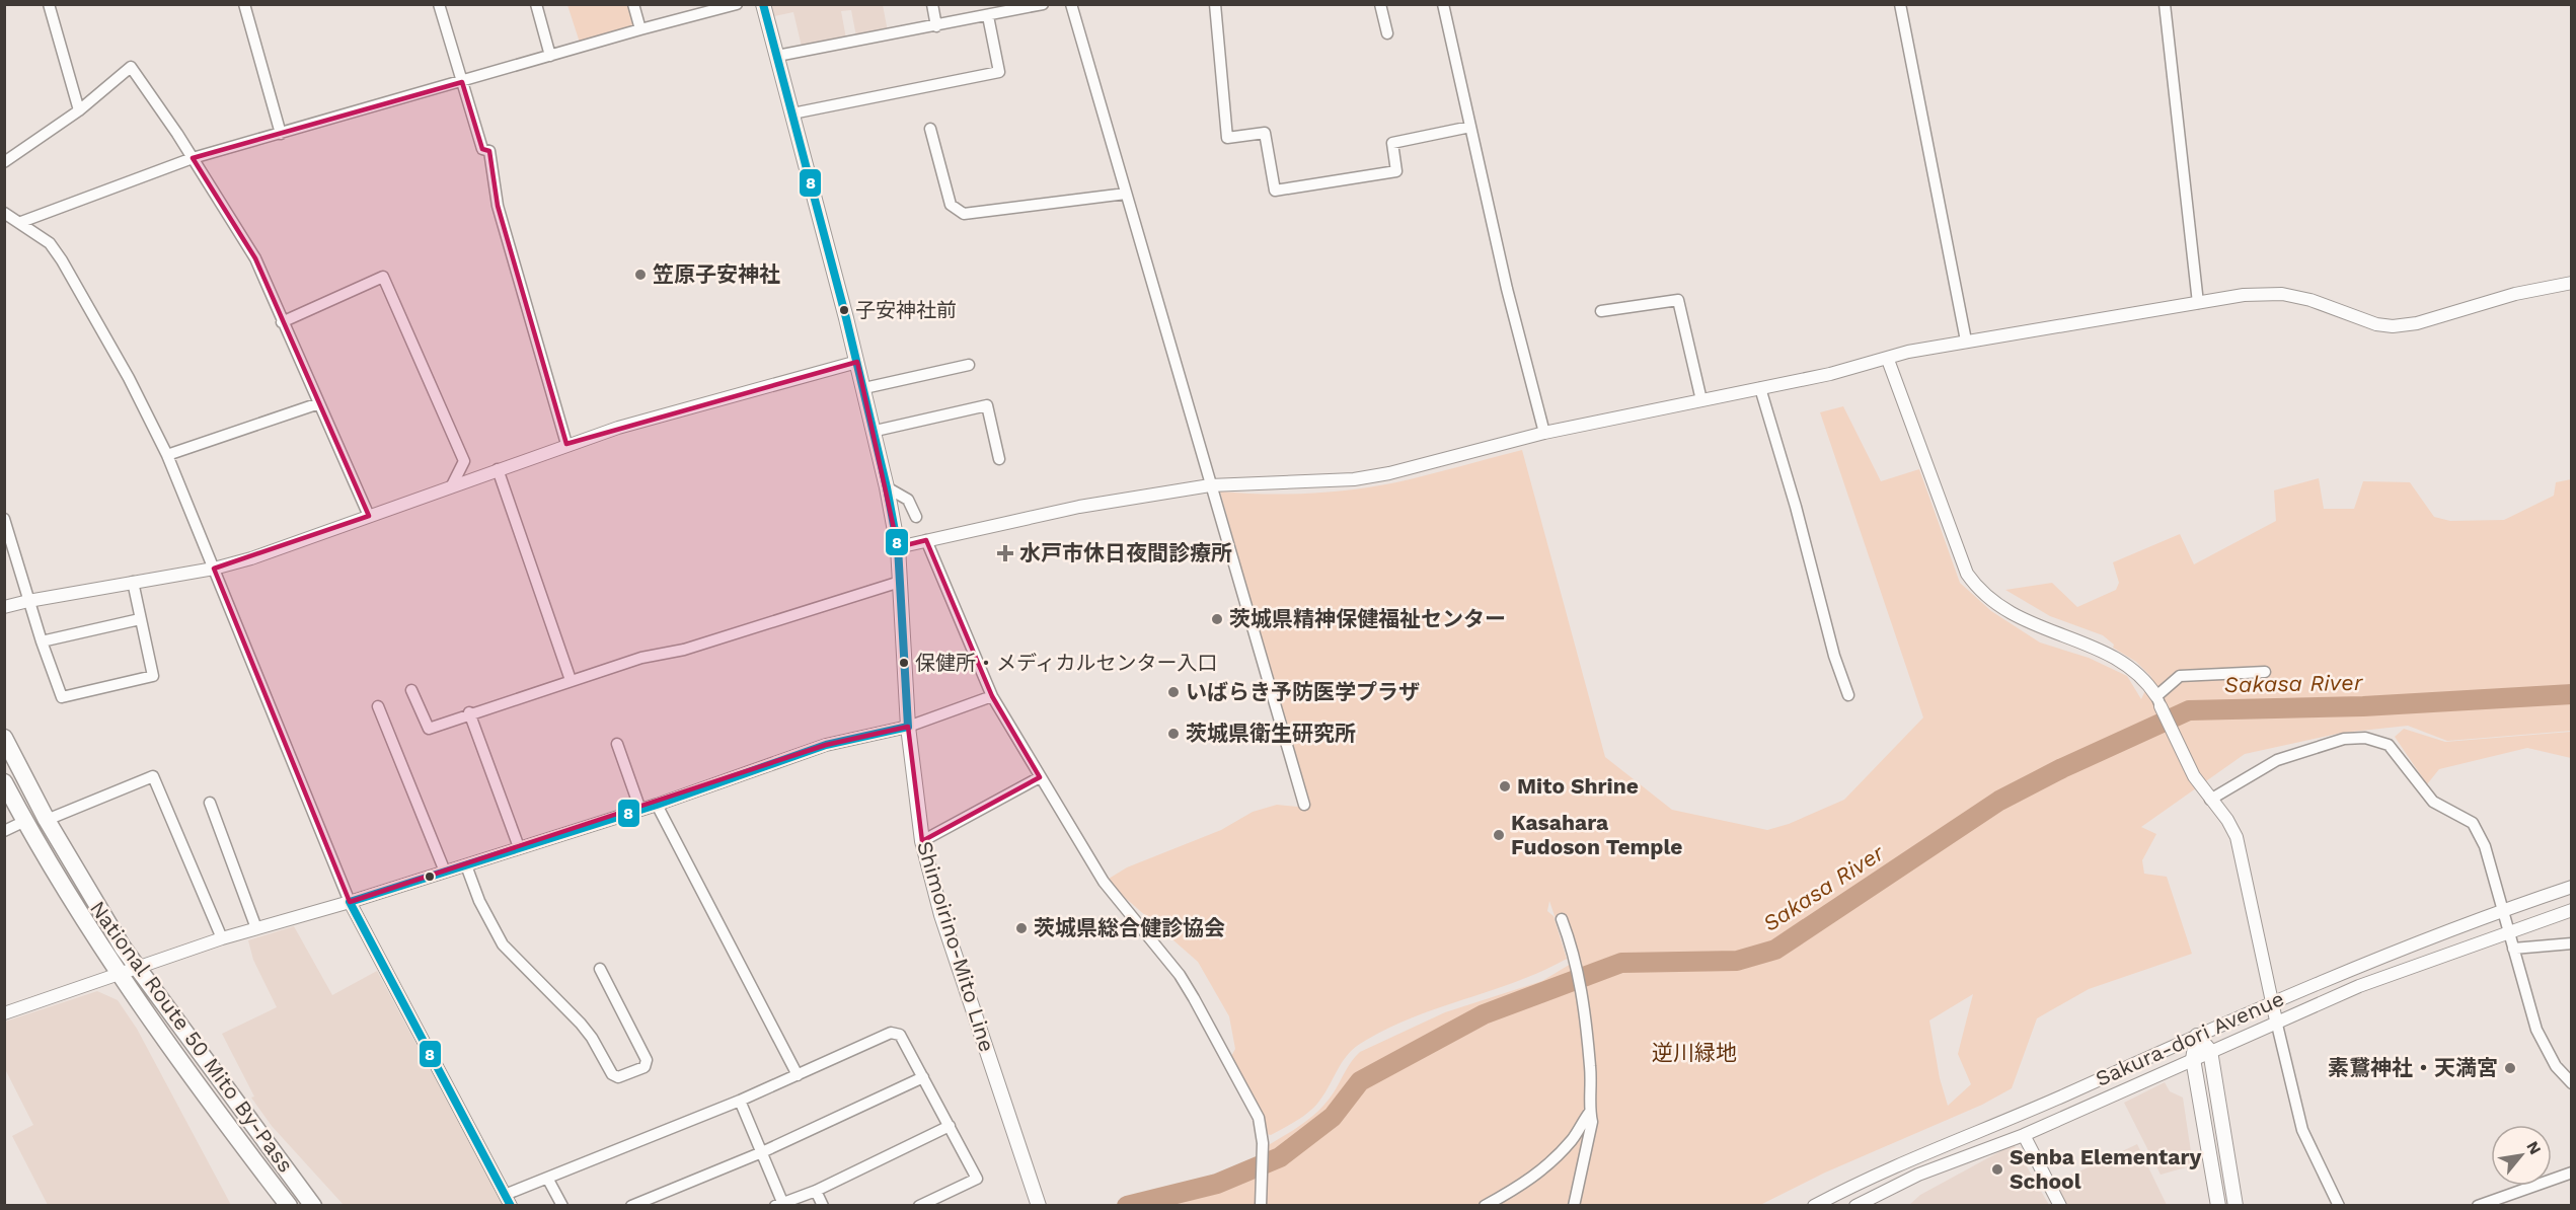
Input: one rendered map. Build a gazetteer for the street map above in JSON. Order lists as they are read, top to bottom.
{
  "streets": {
    "highway": ["National Route 50 Mito By-Pass"],
    "main road": ["Shimoirino-Mito Line"],
    "street": ["Sakura-dori Avenue"]
  },
  "water": ["Sakasa River"],
  "parks": ["逆川緑地"],
  "places": {
    "other": [
      "笠原子安神社",
      "子安神社前",
      "茨城県精神保健福祉センター",
      "保健所・メディカルセンター入口",
      "いばらき予防医学プラザ",
      "茨城県衛生研究所",
      "Mito Shrine",
      "Kasahara Fudoson Temple",
      "茨城県総合健診協会",
      "素鵞神社・天満宮",
      "Senba Elementary School"
    ],
    "health": ["水戸市休日夜間診療所"]
  },
  "lines": ["transit line 8"],
  "north": "top right"
}
